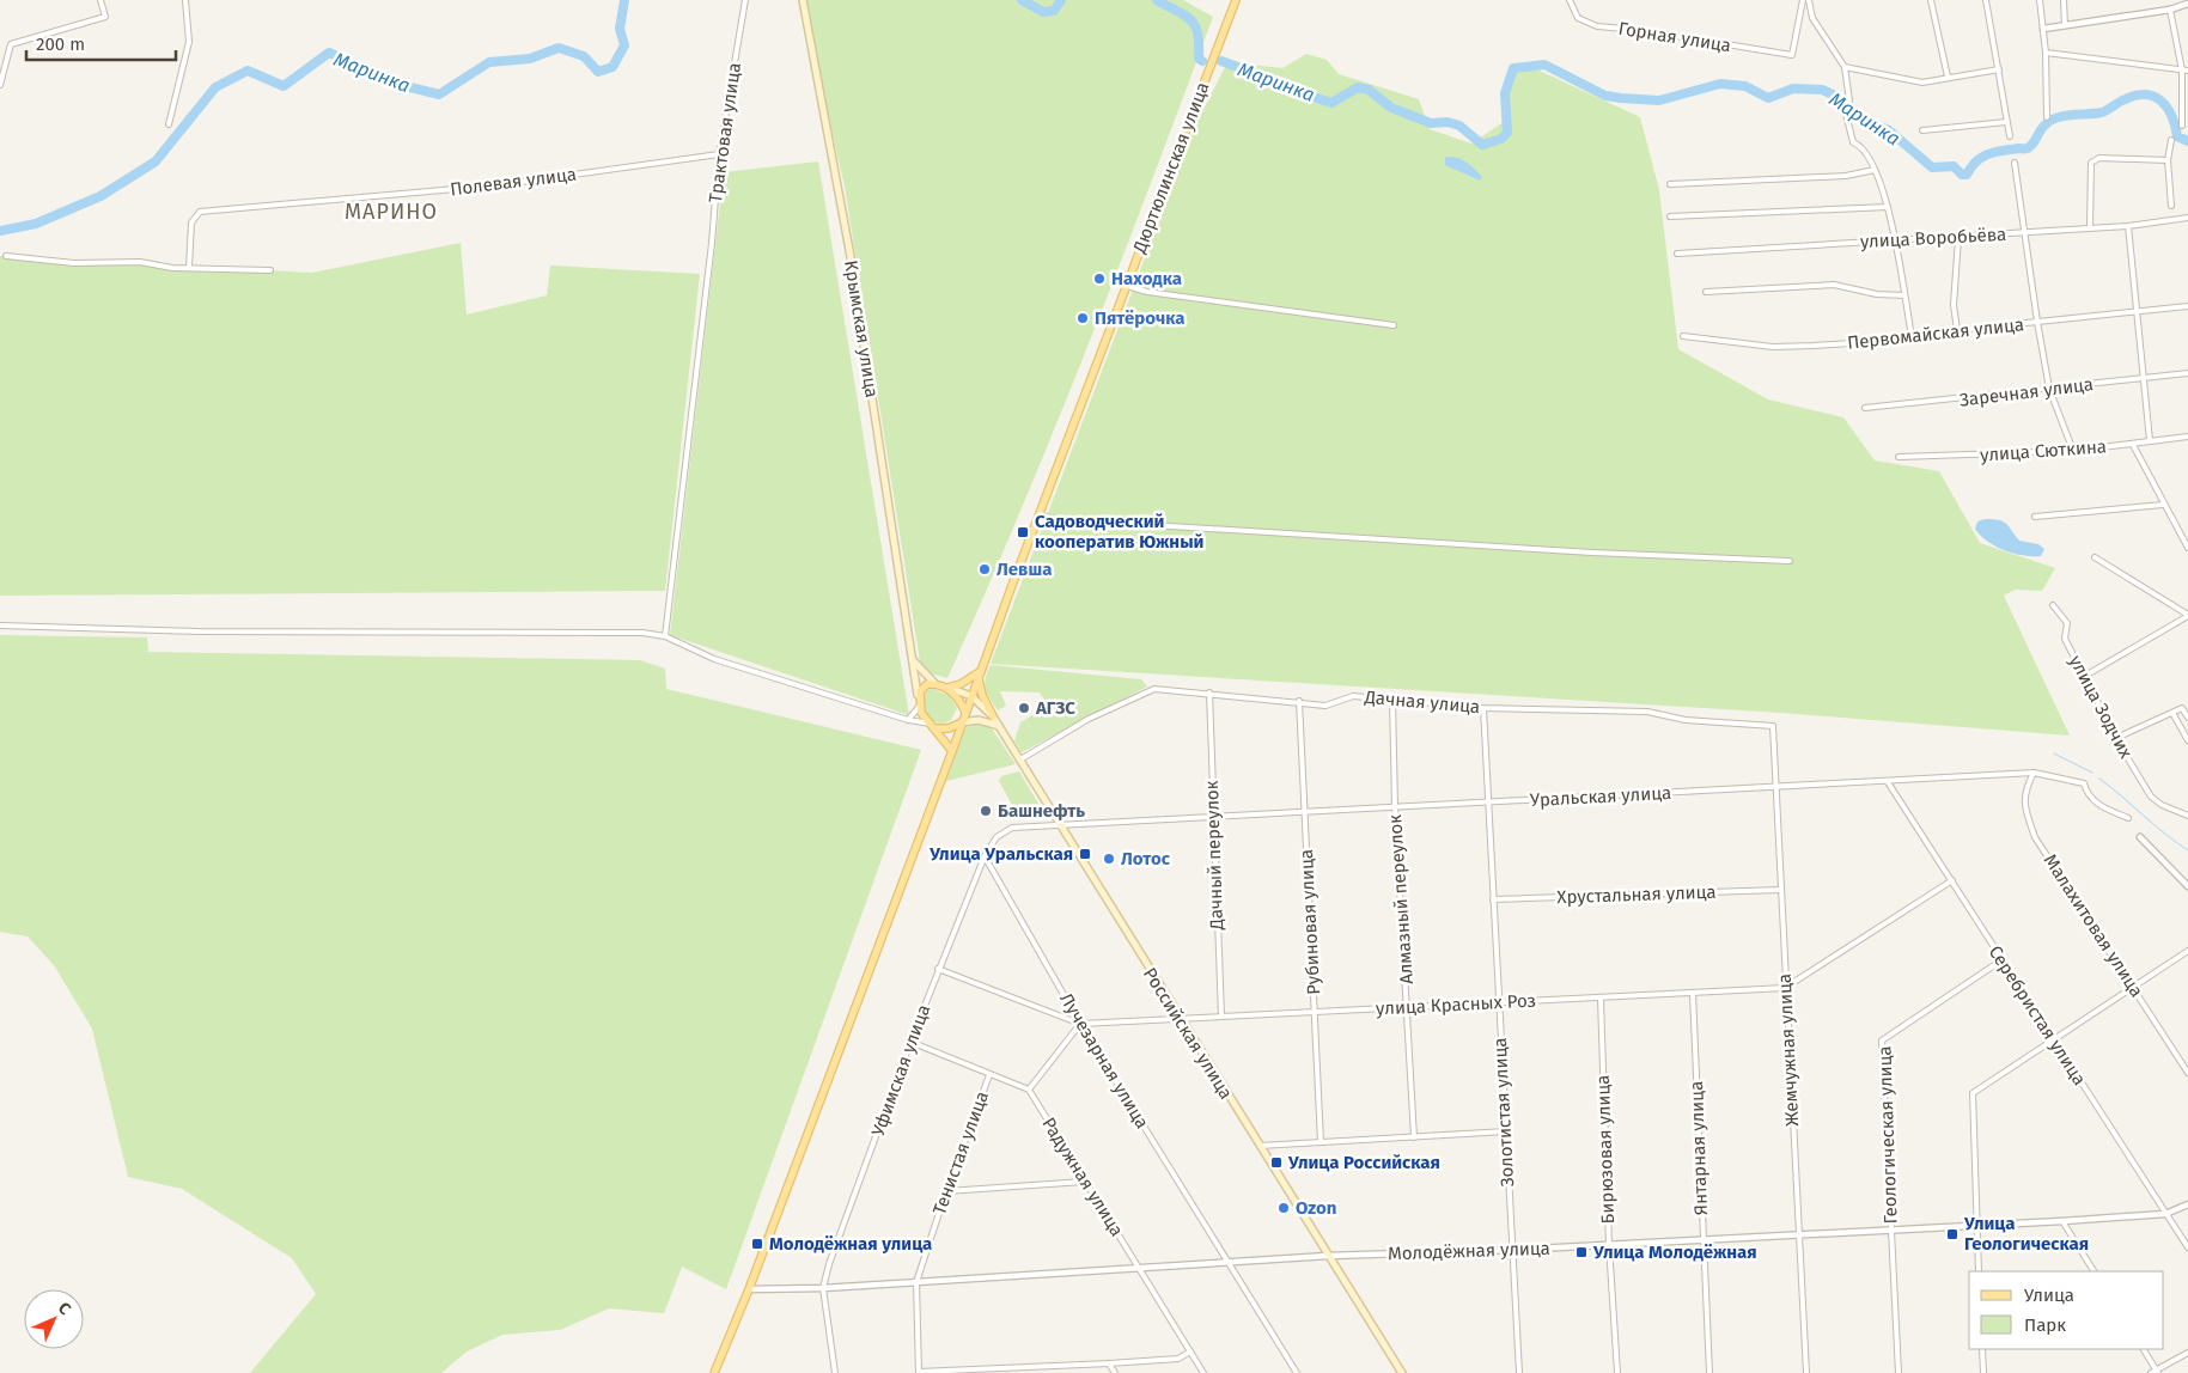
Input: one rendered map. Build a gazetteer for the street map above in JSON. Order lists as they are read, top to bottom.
{
  "streets": {
    "main road": ["Дюртюлинская улица", "Крымская улица", "Российская улица"],
    "street": [
      "Горная улица",
      "Трактовая улица",
      "Полевая улица",
      "улица Воробьёва",
      "Первомайская улица",
      "Заречная улица",
      "улица Сюткина",
      "Дачная улица",
      "улица Зодчих",
      "Уральская улица",
      "Дачный переулок",
      "Хрустальная улица",
      "Алмазный переулок",
      "Рубиновая улица",
      "Малахитовая улица",
      "улица Красных Роз",
      "Серебристая улица",
      "Жемчужная улица",
      "Лучезарная улица",
      "Уфимская улица",
      "Золотистая улица",
      "Геологическая улица",
      "Янтарная улица",
      "Бирюзовая улица",
      "Тенистая улица",
      "Радужная улица",
      "Молодёжная улица"
    ]
  },
  "crossings": [
    ["Трактовая улица", "Полевая улица"],
    ["Дюртюлинская улица", "Крымская улица"],
    ["Дюртюлинская улица", "Российская улица"],
    ["Дачная улица", "Дачный переулок"],
    ["Дачная улица", "Алмазный переулок"],
    ["Дачная улица", "Рубиновая улица"],
    ["Дачная улица", "Российская улица"],
    ["Дачная улица", "Жемчужная улица"],
    ["Дачная улица", "Золотистая улица"],
    ["Уральская улица", "Дачный переулок"],
    ["Уральская улица", "Алмазный переулок"],
    ["Уральская улица", "Рубиновая улица"],
    ["Уральская улица", "Малахитовая улица"],
    ["Уральская улица", "Серебристая улица"],
    ["Уральская улица", "Российская улица"],
    ["Уральская улица", "Жемчужная улица"],
    ["Уральская улица", "Уфимская улица"],
    ["Уральская улица", "Золотистая улица"],
    ["Дачный переулок", "улица Красных Роз"],
    ["Хрустальная улица", "Жемчужная улица"],
    ["Хрустальная улица", "Золотистая улица"],
    ["Алмазный переулок", "улица Красных Роз"],
    ["Рубиновая улица", "улица Красных Роз"],
    ["улица Красных Роз", "Серебристая улица"],
    ["улица Красных Роз", "Российская улица"],
    ["улица Красных Роз", "Жемчужная улица"],
    ["улица Красных Роз", "Лучезарная улица"],
    ["улица Красных Роз", "Уфимская улица"],
    ["улица Красных Роз", "Золотистая улица"],
    ["улица Красных Роз", "Янтарная улица"],
    ["улица Красных Роз", "Бирюзовая улица"],
    ["Серебристая улица", "Геологическая улица"],
    ["Серебристая улица", "Молодёжная улица"],
    ["Российская улица", "Уфимская улица"],
    ["Российская улица", "Молодёжная улица"],
    ["Жемчужная улица", "Молодёжная улица"],
    ["Лучезарная улица", "Уфимская улица"],
    ["Лучезарная улица", "Молодёжная улица"],
    ["Уфимская улица", "Молодёжная улица"],
    ["Золотистая улица", "Молодёжная улица"],
    ["Геологическая улица", "Молодёжная улица"],
    ["Янтарная улица", "Молодёжная улица"],
    ["Бирюзовая улица", "Молодёжная улица"],
    ["Тенистая улица", "Молодёжная улица"],
    ["Радужная улица", "Молодёжная улица"]
  ],
  "districts": ["МАРИНО"],
  "water": ["Маринка"],
  "places": {
    "other": [
      "Находка",
      "Пятёрочка",
      "Левша",
      "АГЗС",
      "Башнефть",
      "Лотос",
      "Ozon"
    ],
    "transit": [
      "Садоводческий кооператив Южный",
      "Улица Уральская",
      "Улица Российская",
      "Улица Геологическая",
      "Молодёжная улица",
      "Улица Молодёжная"
    ]
  },
  "legend": ["Улица", "Парк"],
  "scale_bar": "200 m",
  "north": "top right"
}
